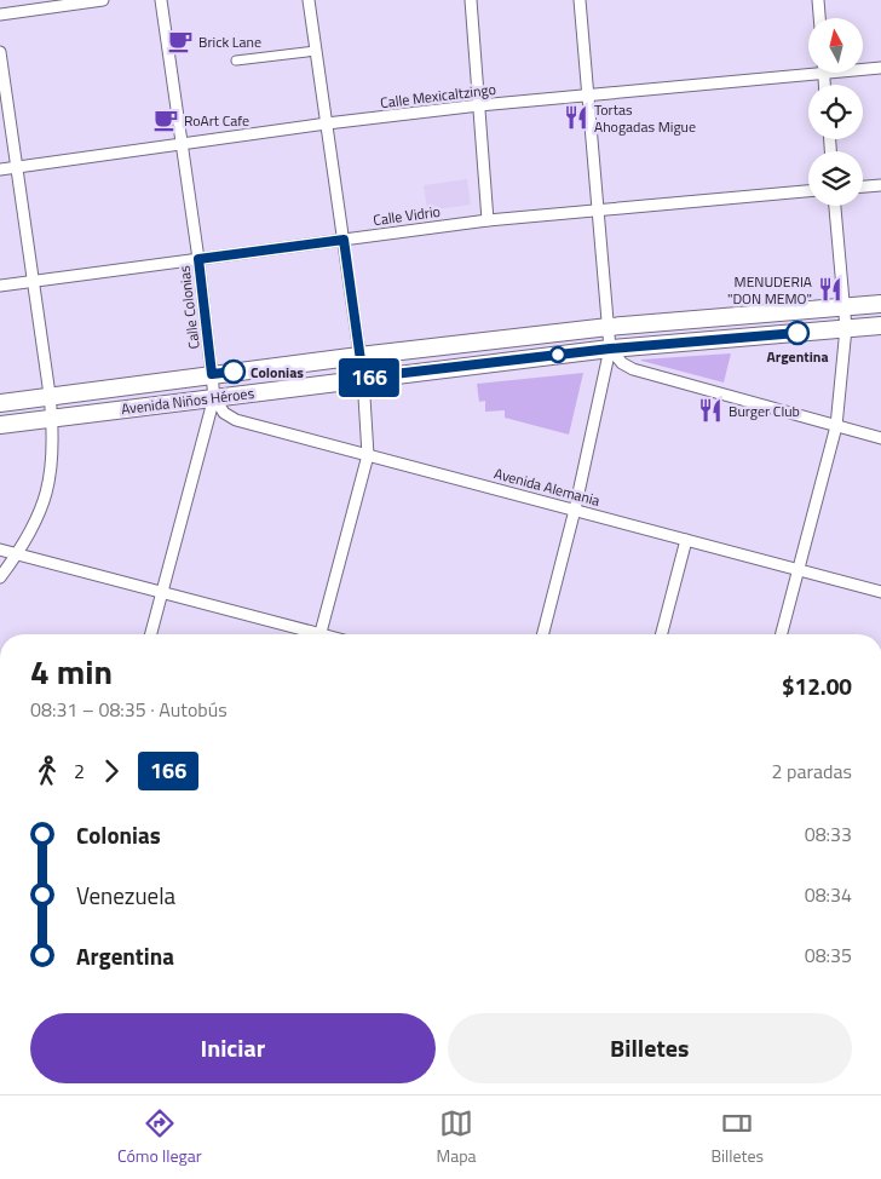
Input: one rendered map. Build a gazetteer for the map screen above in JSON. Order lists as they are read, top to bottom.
{
  "streets": {
    "main road": ["Avenida Niños Héroes"],
    "street": [
      "Calle Mexicaltzingo",
      "Calle Vidrio",
      "Calle Colonias",
      "Avenida Alemania"
    ]
  },
  "crossings": [
    ["Calle Mexicaltzingo", "Calle Colonias"],
    ["Calle Vidrio", "Calle Colonias"],
    ["Calle Colonias", "Avenida Niños Héroes"],
    ["Calle Colonias", "Avenida Alemania"],
    ["Avenida Niños Héroes", "Avenida Alemania"]
  ],
  "places": {
    "cafe": ["Brick Lane", "RoArt Cafe"],
    "restaurant": ["Tortas Ahogadas Migue", "MENUDERIA \"DON MEMO\"", "Burger Club"],
    "other": ["Argentina", "Colonias"]
  },
  "lines": ["bus line 166"],
  "north": "top",
  "page": {
    "on_map": "166",
    "heading": ["4 min", "08:31 – 08:35 · Autobús", "$12.00"],
    "legs": ["2", "166", "2 paradas"],
    "list": [
      {
        "name": "Colonias",
        "value": "08:33"
      },
      {
        "name": "Venezuela",
        "value": "08:34"
      },
      {
        "name": "Argentina",
        "value": "08:35"
      }
    ],
    "buttons": ["Iniciar", "Billetes"],
    "tabs": ["Cómo llegar", "Mapa", "Billetes"]
  }
}
